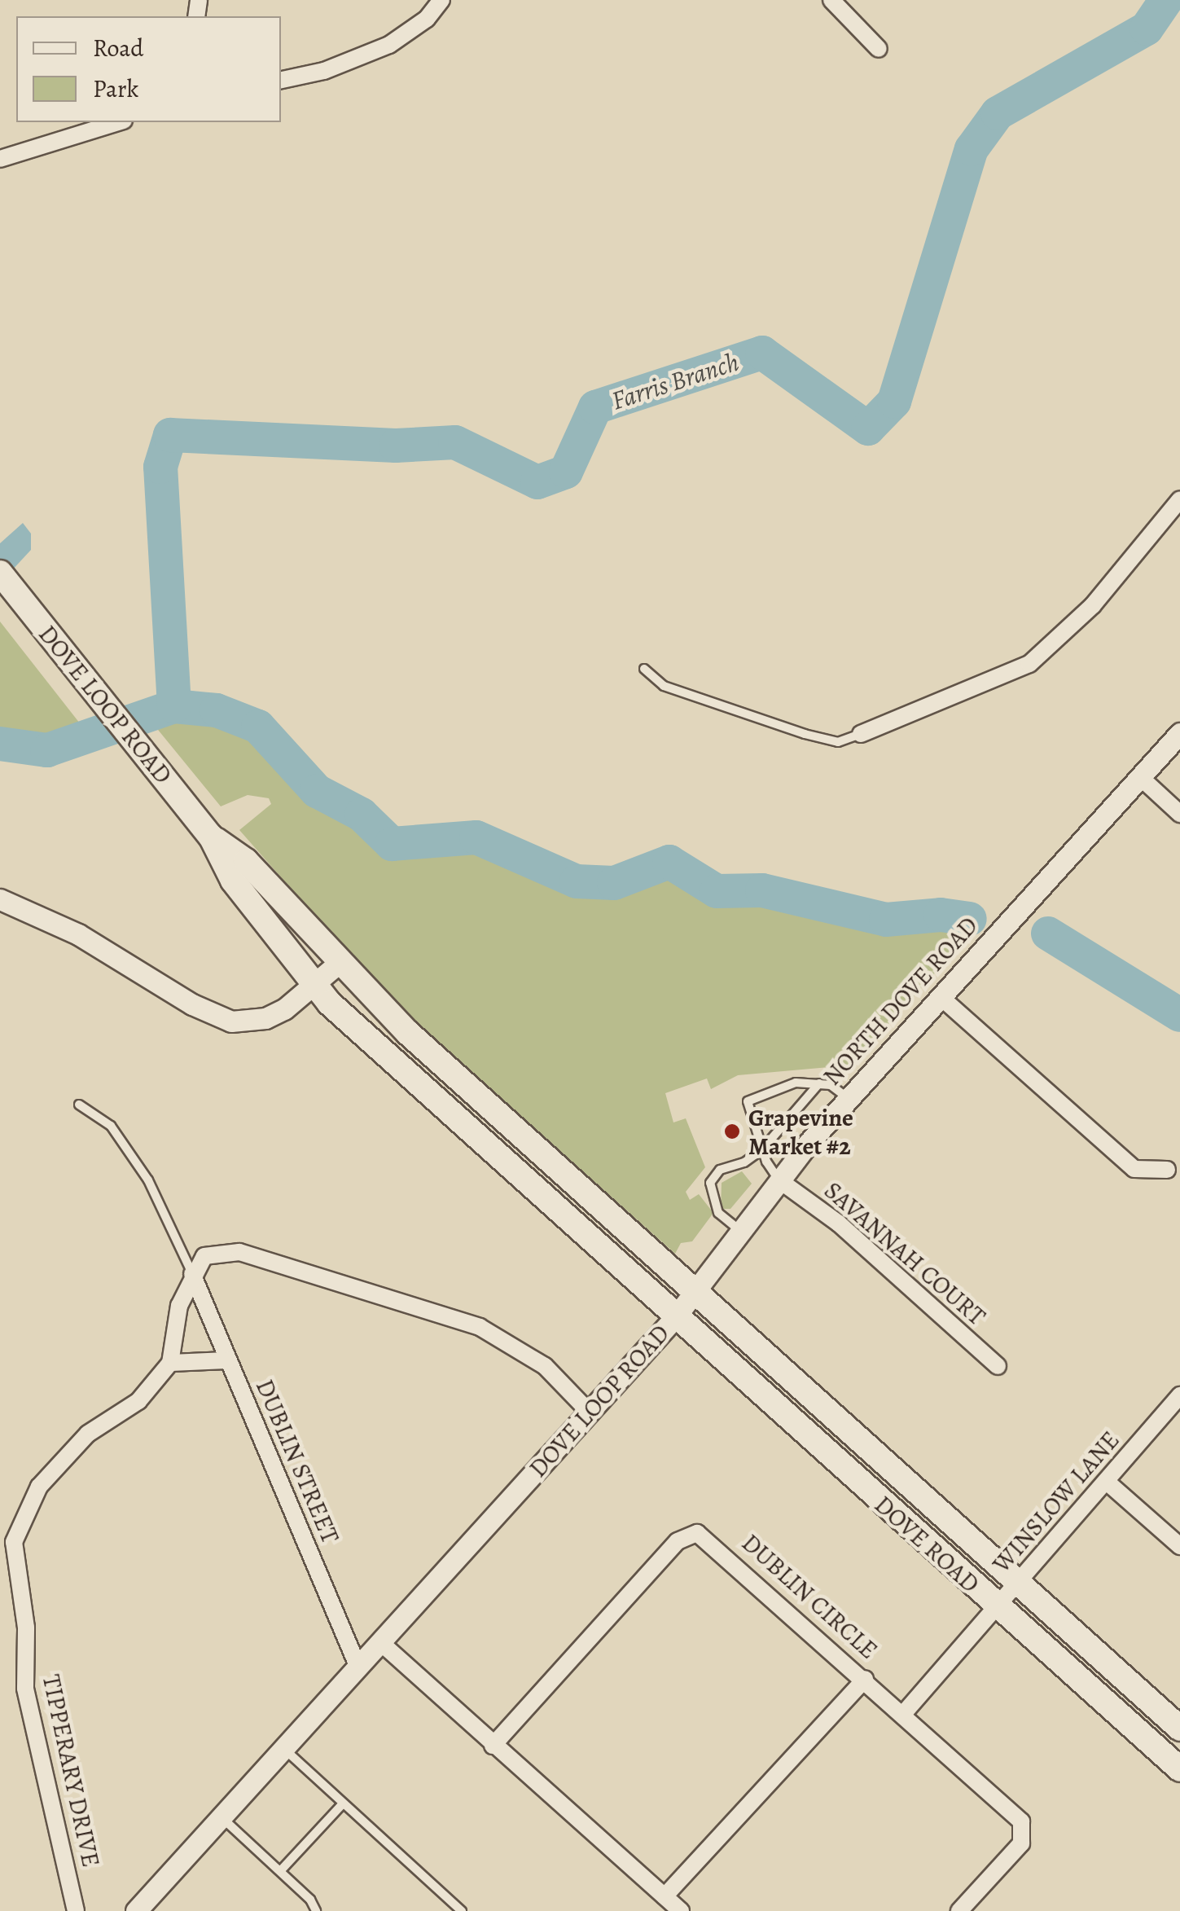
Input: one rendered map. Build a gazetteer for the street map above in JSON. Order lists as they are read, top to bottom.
{
  "streets": {
    "main road": ["DOVE LOOP ROAD", "DOVE ROAD"],
    "street": [
      "NORTH DOVE ROAD",
      "SAVANNAH COURT",
      "DUBLIN STREET",
      "WINSLOW LANE",
      "DUBLIN CIRCLE",
      "TIPPERARY DRIVE"
    ]
  },
  "crossings": [
    ["DOVE LOOP ROAD", "NORTH DOVE ROAD"],
    ["DOVE LOOP ROAD", "DUBLIN STREET"],
    ["DOVE LOOP ROAD", "DOVE ROAD"],
    ["NORTH DOVE ROAD", "SAVANNAH COURT"],
    ["NORTH DOVE ROAD", "DOVE ROAD"],
    ["WINSLOW LANE", "DOVE ROAD"],
    ["WINSLOW LANE", "DUBLIN CIRCLE"]
  ],
  "water": ["Farris Branch"],
  "places": ["Grapevine Market #2"],
  "legend": ["Road", "Park"]
}
